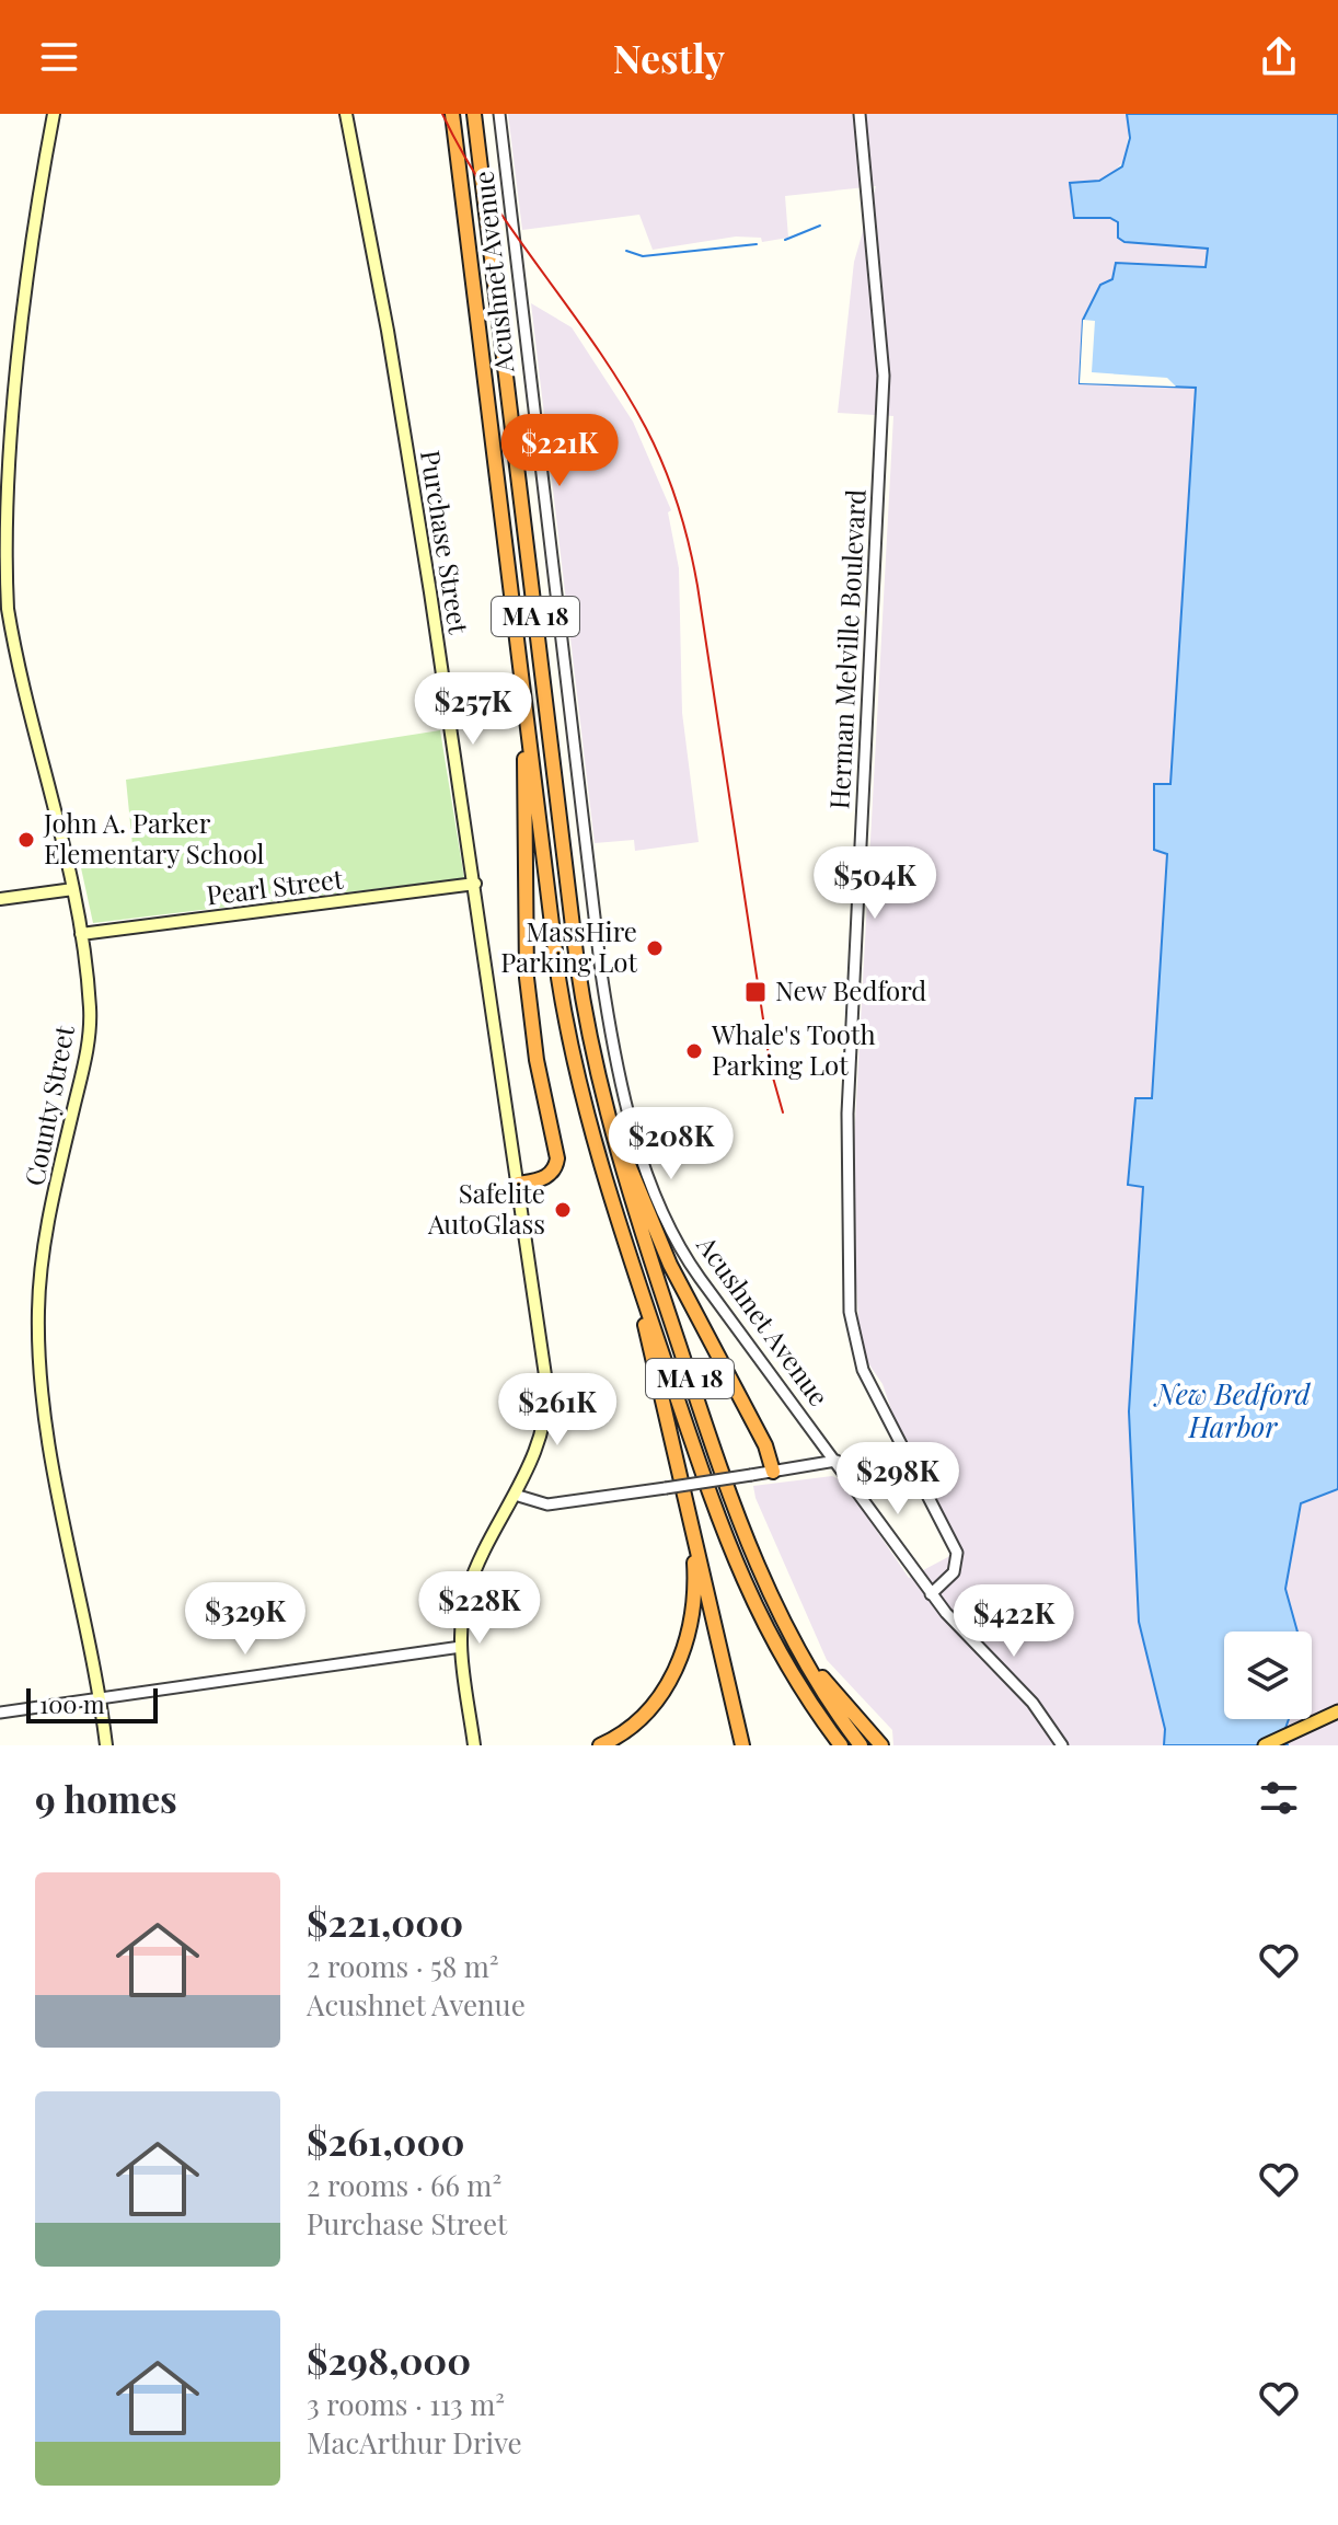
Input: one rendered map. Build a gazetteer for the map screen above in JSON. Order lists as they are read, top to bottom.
{
  "streets": {
    "highway": ["MA 18"],
    "main road": ["Purchase Street", "Pearl Street", "County Street"],
    "street": ["Acushnet Avenue", "Herman Melville Boulevard"]
  },
  "crossings": [
    ["Acushnet Avenue", "Herman Melville Boulevard"],
    ["Purchase Street", "Pearl Street"],
    ["Pearl Street", "County Street"]
  ],
  "water": ["New Bedford Harbor"],
  "places": {
    "other": [
      "John A. Parker Elementary School",
      "MassHire Parking Lot",
      "Whale's Tooth Parking Lot",
      "Safelite AutoGlass"
    ],
    "transit": ["New Bedford"]
  },
  "scale_bar": "100 m",
  "page": {
    "header": "Nestly",
    "price": [
      "$221K",
      "$257K",
      "$504K",
      "$208K",
      "$261K",
      "$298K",
      "$228K",
      "$329K",
      "$422K"
    ],
    "scale": "100 m",
    "heading": "9 homes",
    "list": [
      {
        "name": "$221,000",
        "note": "2 rooms · 58 m² · Acushnet Avenue"
      },
      {
        "name": "$261,000",
        "note": "2 rooms · 66 m² · Purchase Street"
      },
      {
        "name": "$298,000",
        "note": "3 rooms · 113 m² · MacArthur Drive"
      }
    ]
  }
}
